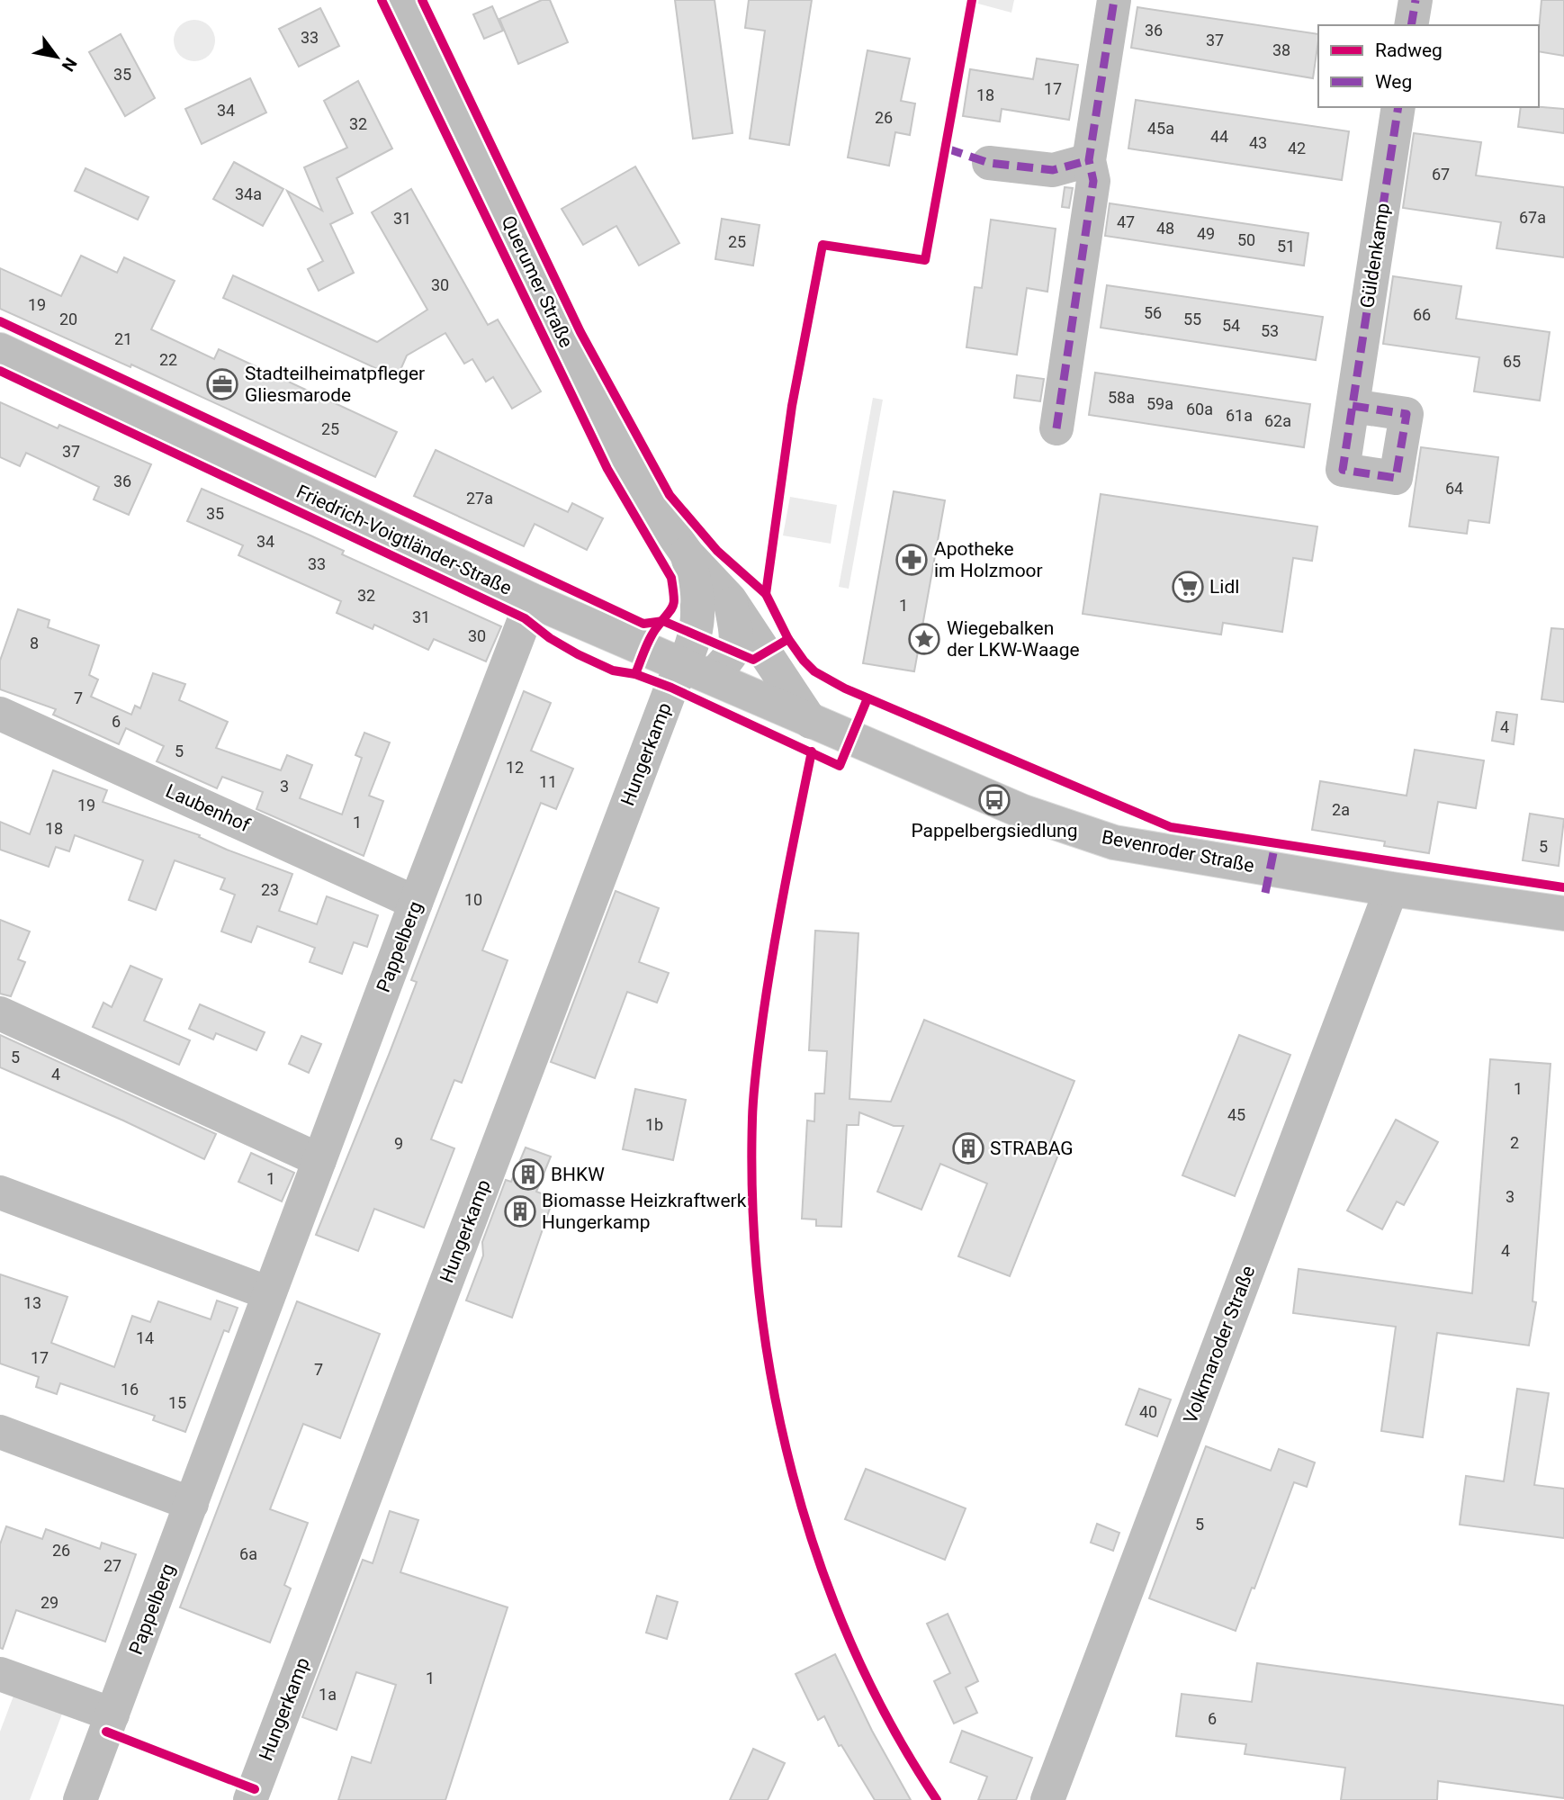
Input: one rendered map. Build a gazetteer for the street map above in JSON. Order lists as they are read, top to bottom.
{
  "streets": {
    "street": [
      "Güldenkamp",
      "Querumer Straße",
      "Friedrich-Voigtländer-Straße",
      "Hungerkamp",
      "Laubenhof",
      "Bevenroder Straße",
      "Pappelberg",
      "Volkmaroder Straße"
    ]
  },
  "crossings": [
    ["Querumer Straße", "Friedrich-Voigtländer-Straße"],
    ["Querumer Straße", "Hungerkamp"],
    ["Querumer Straße", "Bevenroder Straße"],
    ["Friedrich-Voigtländer-Straße", "Hungerkamp"],
    ["Friedrich-Voigtländer-Straße", "Bevenroder Straße"],
    ["Friedrich-Voigtländer-Straße", "Pappelberg"],
    ["Laubenhof", "Pappelberg"],
    ["Bevenroder Straße", "Volkmaroder Straße"]
  ],
  "places": {
    "office": ["Stadteilheimatpfleger Gliesmarode"],
    "pharmacy": ["Apotheke im Holzmoor"],
    "supermarket": ["Lidl"],
    "place": ["Wiegebalken der LKW-Waage"],
    "bus stop": ["Pappelbergsiedlung"],
    "building": ["STRABAG", "BHKW", "Biomasse Heizkraftwerk Hungerkamp"]
  },
  "house_numbers": [
    "36",
    "33",
    "37",
    "38",
    "35",
    "17",
    "18",
    "34",
    "26",
    "32",
    "45a",
    "44",
    "43",
    "42",
    "67",
    "34a",
    "67a",
    "31",
    "47",
    "48",
    "49",
    "50",
    "25",
    "51",
    "30",
    "19",
    "56",
    "66",
    "20",
    "55",
    "54",
    "53",
    "21",
    "22",
    "65",
    "58a",
    "59a",
    "60a",
    "61a",
    "62a",
    "25",
    "37",
    "36",
    "64",
    "27a",
    "35",
    "34",
    "33",
    "32",
    "1",
    "31",
    "30",
    "8",
    "7",
    "6",
    "4",
    "5",
    "12",
    "11",
    "3",
    "19",
    "2a",
    "1",
    "18",
    "5",
    "23",
    "10",
    "5",
    "4",
    "1",
    "45",
    "1b",
    "2",
    "9",
    "1",
    "3",
    "4",
    "13",
    "14",
    "17",
    "7",
    "16",
    "15",
    "40",
    "5",
    "26",
    "6a",
    "27",
    "29",
    "1",
    "1a",
    "6"
  ],
  "legend": ["Radweg", "Weg"],
  "north": "bottom right"
}
